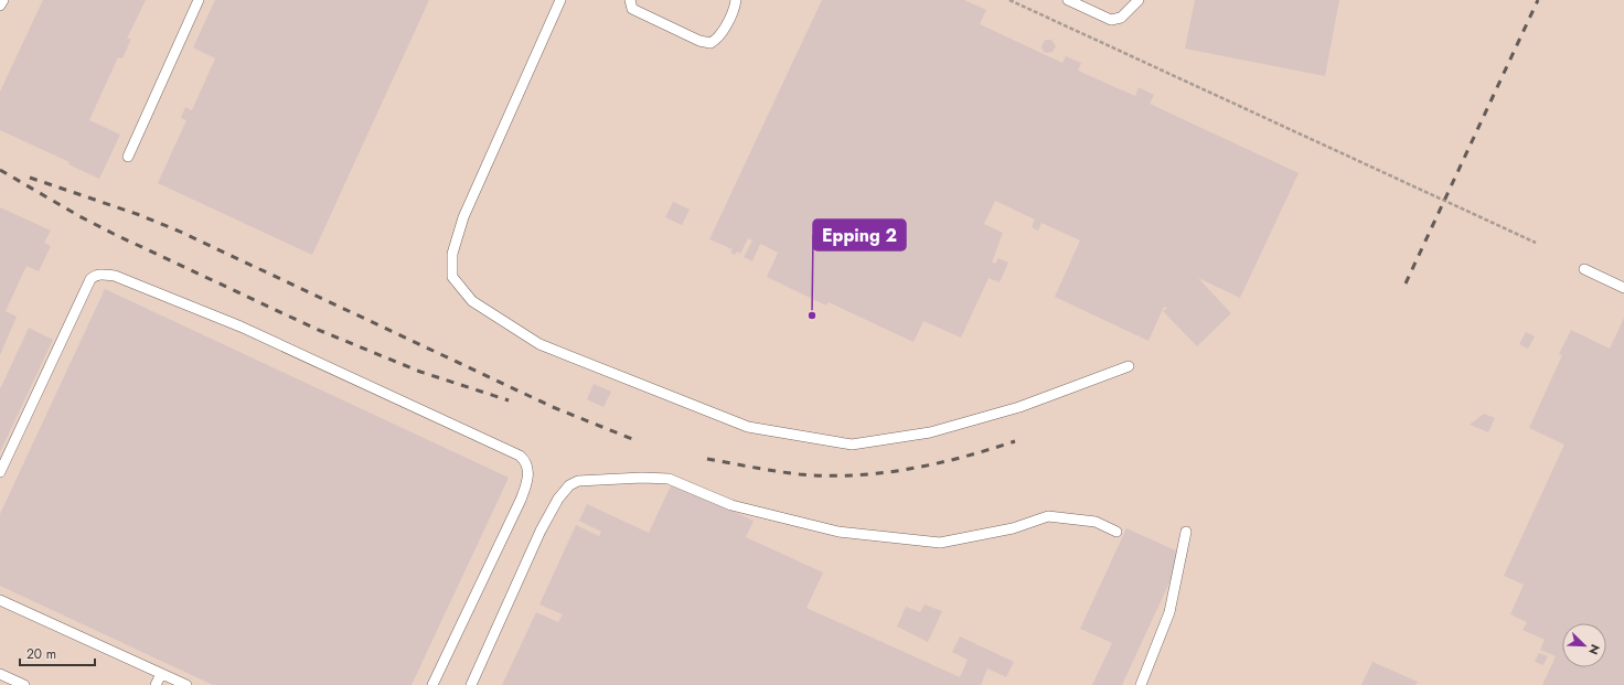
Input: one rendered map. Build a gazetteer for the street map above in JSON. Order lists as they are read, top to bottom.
{
  "places": ["Epping 2"],
  "scale_bar": "20 m",
  "north": "bottom right"
}
